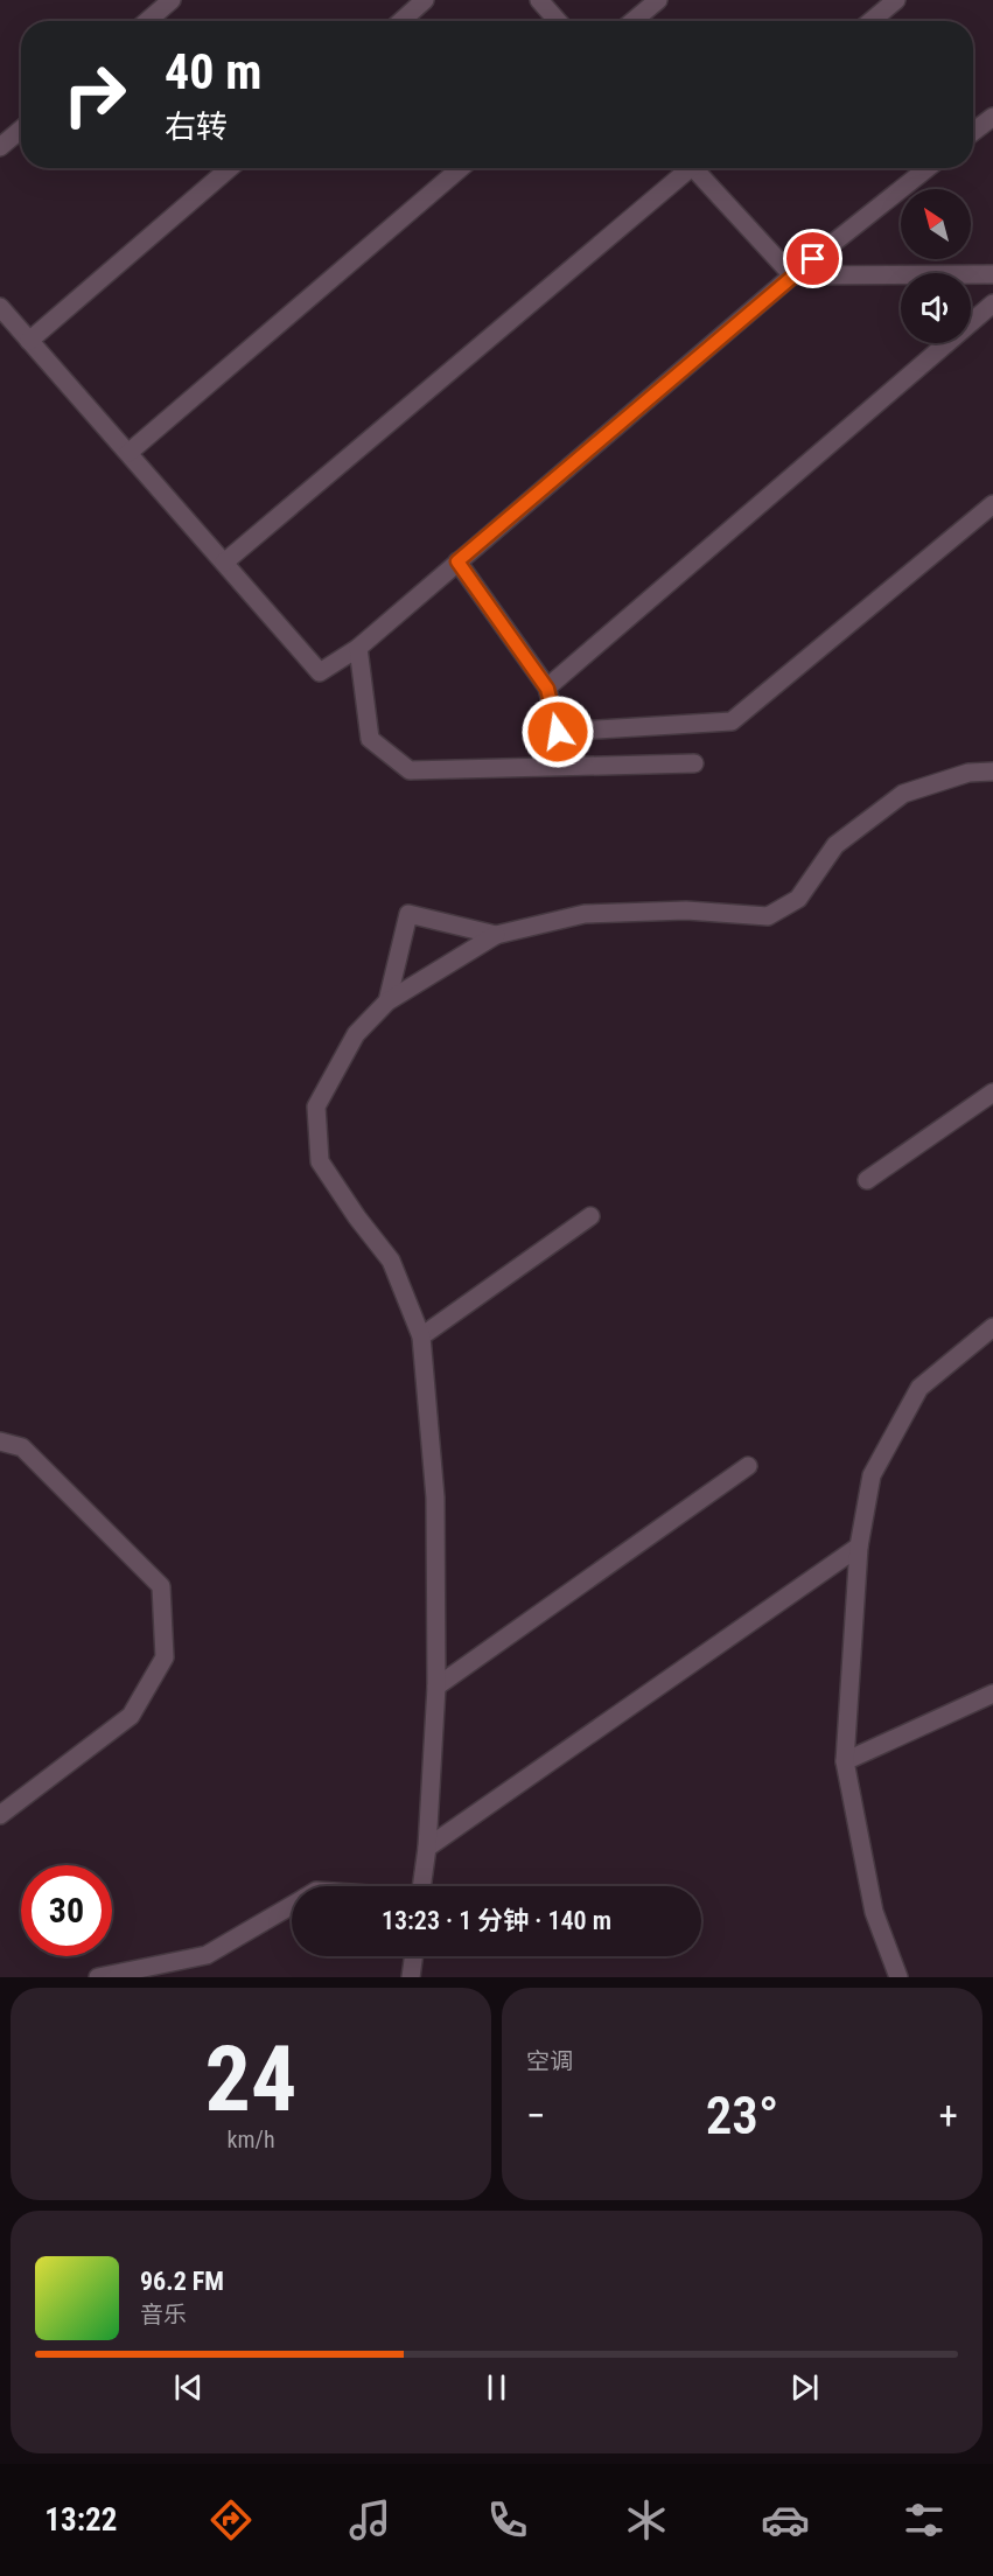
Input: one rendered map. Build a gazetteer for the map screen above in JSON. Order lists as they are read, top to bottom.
{
  "north": "top left",
  "page": {
    "turn": ["40 m", "右转"],
    "limit": "30",
    "trip": "13:23 · 1 分钟 · 140 m",
    "tile": [
      ["24", "km/h"],
      "空调"
    ],
    "heat": ["−", "23°", "+"],
    "song": ["96.2 FM", "音乐"],
    "tabs": "13:22"
  }
}
